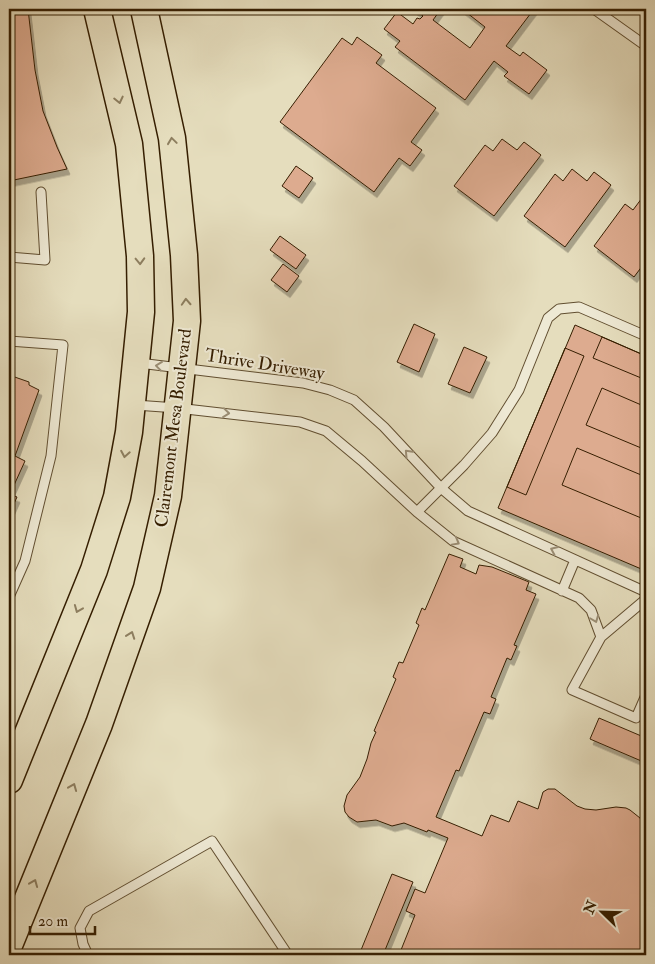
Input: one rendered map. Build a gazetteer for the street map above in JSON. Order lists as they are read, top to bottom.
{
  "streets": {
    "main road": ["Clairemont Mesa Boulevard"],
    "lane": ["Thrive Driveway"]
  },
  "crossings": [
    ["Thrive Driveway", "Clairemont Mesa Boulevard"]
  ],
  "scale_bar": "20 m",
  "north": "top left"
}
